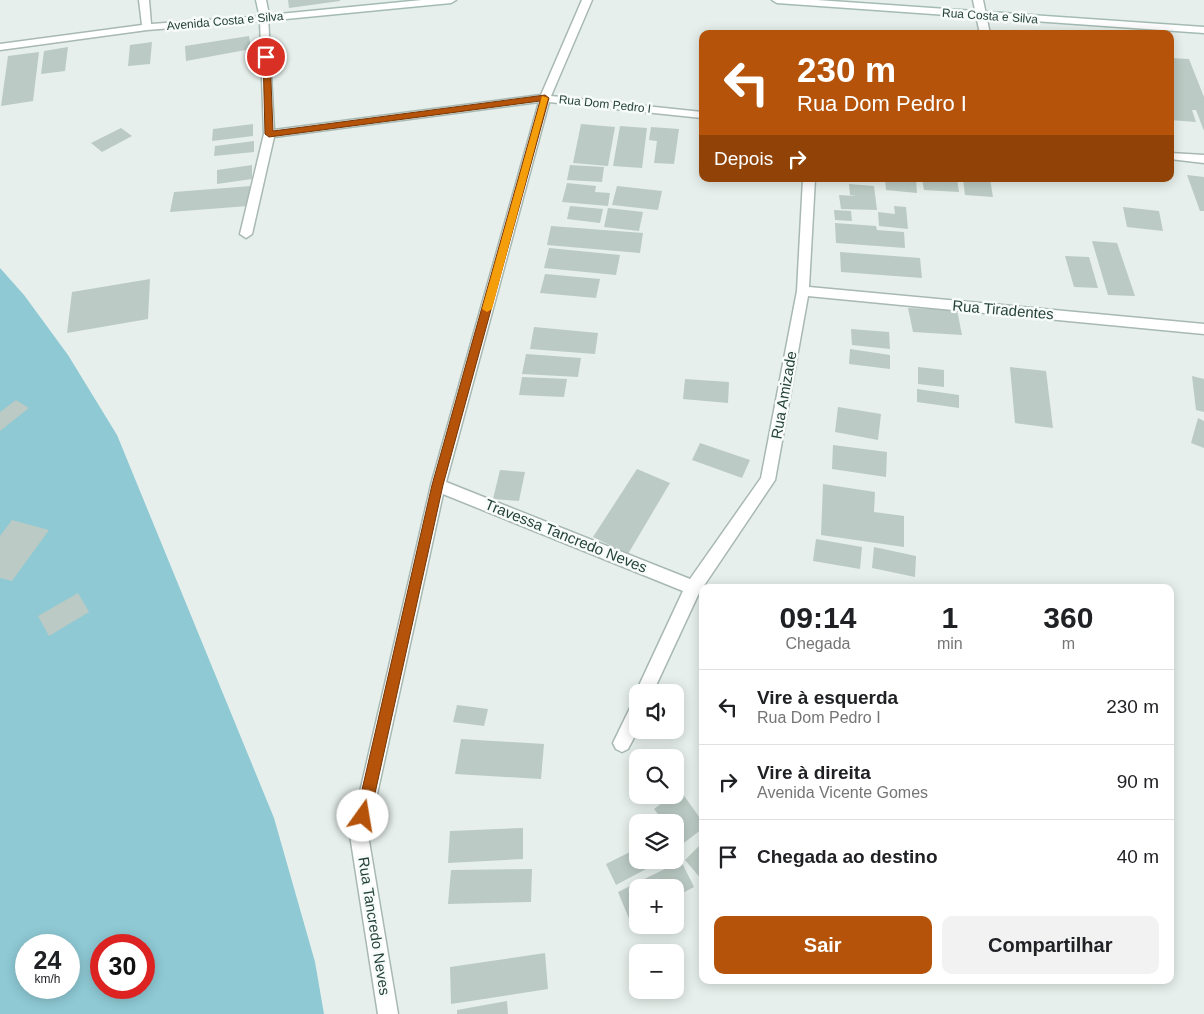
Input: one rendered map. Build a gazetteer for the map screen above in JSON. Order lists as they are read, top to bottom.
{
  "streets": {
    "street": [
      "Rua Costa e Silva",
      "Avenida Costa e Silva",
      "Rua Dom Pedro I",
      "Rua Tiradentes",
      "Rua Amizade",
      "Travessa Tancredo Neves",
      "Rua Tancredo Neves"
    ]
  },
  "crossings": [
    ["Rua Dom Pedro I", "Rua Tancredo Neves"],
    ["Rua Tiradentes", "Rua Amizade"],
    ["Rua Amizade", "Travessa Tancredo Neves"],
    ["Travessa Tancredo Neves", "Rua Tancredo Neves"]
  ],
  "page": {
    "turn": ["230 m", "Rua Dom Pedro I"],
    "then": "Depois",
    "eta": [
      "09:14",
      "Chegada",
      "1",
      "min",
      "360",
      "m"
    ],
    "list": [
      {
        "name": "Vire à esquerda",
        "note": "Rua Dom Pedro I",
        "value": "230 m"
      },
      {
        "name": "Vire à direita",
        "note": "Avenida Vicente Gomes",
        "value": "90 m"
      },
      {
        "name": "Chegada ao destino",
        "value": "40 m"
      }
    ],
    "map_buttons": ["+", "−"],
    "buttons": ["Sair", "Compartilhar"],
    "speed": "24 km/h",
    "limit": "30"
  }
}
